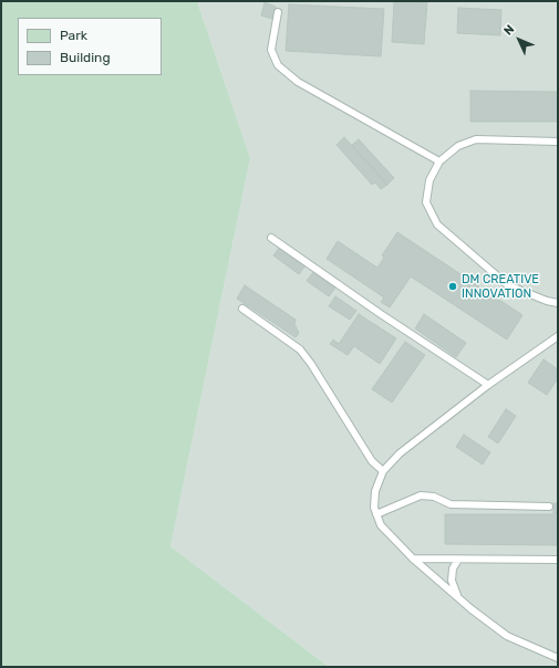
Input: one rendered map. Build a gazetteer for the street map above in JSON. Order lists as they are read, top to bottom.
{
  "places": ["DM CREATIVE INNOVATION"],
  "legend": ["Park", "Building"],
  "north": "top left"
}
